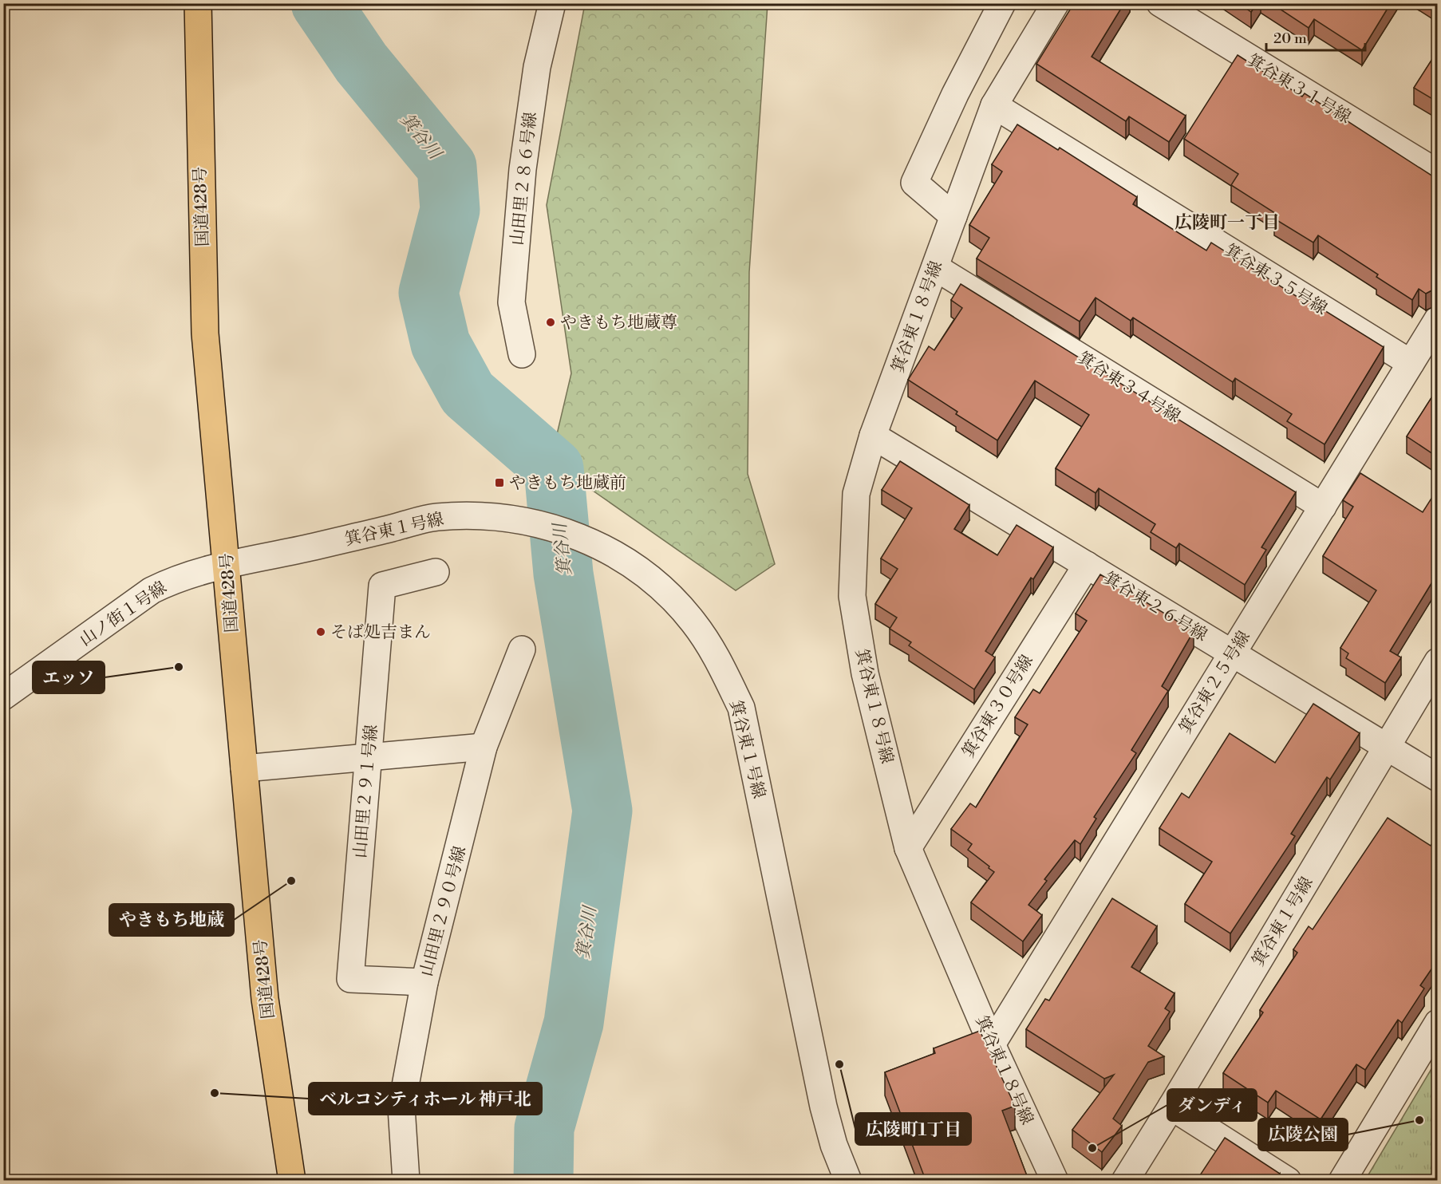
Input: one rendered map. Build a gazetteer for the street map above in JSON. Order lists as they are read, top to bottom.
{
  "streets": {
    "highway": ["国道428号"],
    "street": [
      "箕谷東３１号線",
      "山田里２８６号線",
      "箕谷東３５号線",
      "箕谷東１８号線",
      "箕谷東３４号線",
      "箕谷東１号線",
      "箕谷東２６号線",
      "山ノ街１号線",
      "箕谷東２５号線",
      "箕谷東３０号線",
      "山田里２９１号線",
      "山田里２９０号線"
    ]
  },
  "crossings": [
    ["国道428号", "箕谷東１号線"],
    ["国道428号", "山ノ街１号線"],
    ["箕谷東３５号線", "箕谷東１８号線"],
    ["箕谷東３５号線", "箕谷東２５号線"],
    ["箕谷東１８号線", "箕谷東３４号線"],
    ["箕谷東１８号線", "箕谷東２６号線"],
    ["箕谷東１８号線", "箕谷東２５号線"],
    ["箕谷東１８号線", "箕谷東３０号線"],
    ["箕谷東３４号線", "箕谷東２５号線"],
    ["箕谷東１号線", "箕谷東２６号線"],
    ["箕谷東１号線", "山ノ街１号線"],
    ["箕谷東２６号線", "箕谷東２５号線"],
    ["箕谷東２６号線", "箕谷東３０号線"],
    ["山田里２９１号線", "山田里２９０号線"]
  ],
  "districts": ["広陵町一丁目"],
  "water": ["箕谷川"],
  "places": {
    "other": [
      "やきもち地蔵尊",
      "そば処吉まん",
      "エッソ",
      "やきもち地蔵",
      "広陵町1丁目",
      "ベルコシティホール 神戸北",
      "広陵公園",
      "ダンディ"
    ],
    "transit": ["やきもち地蔵前"]
  },
  "scale_bar": "20 m"
}
